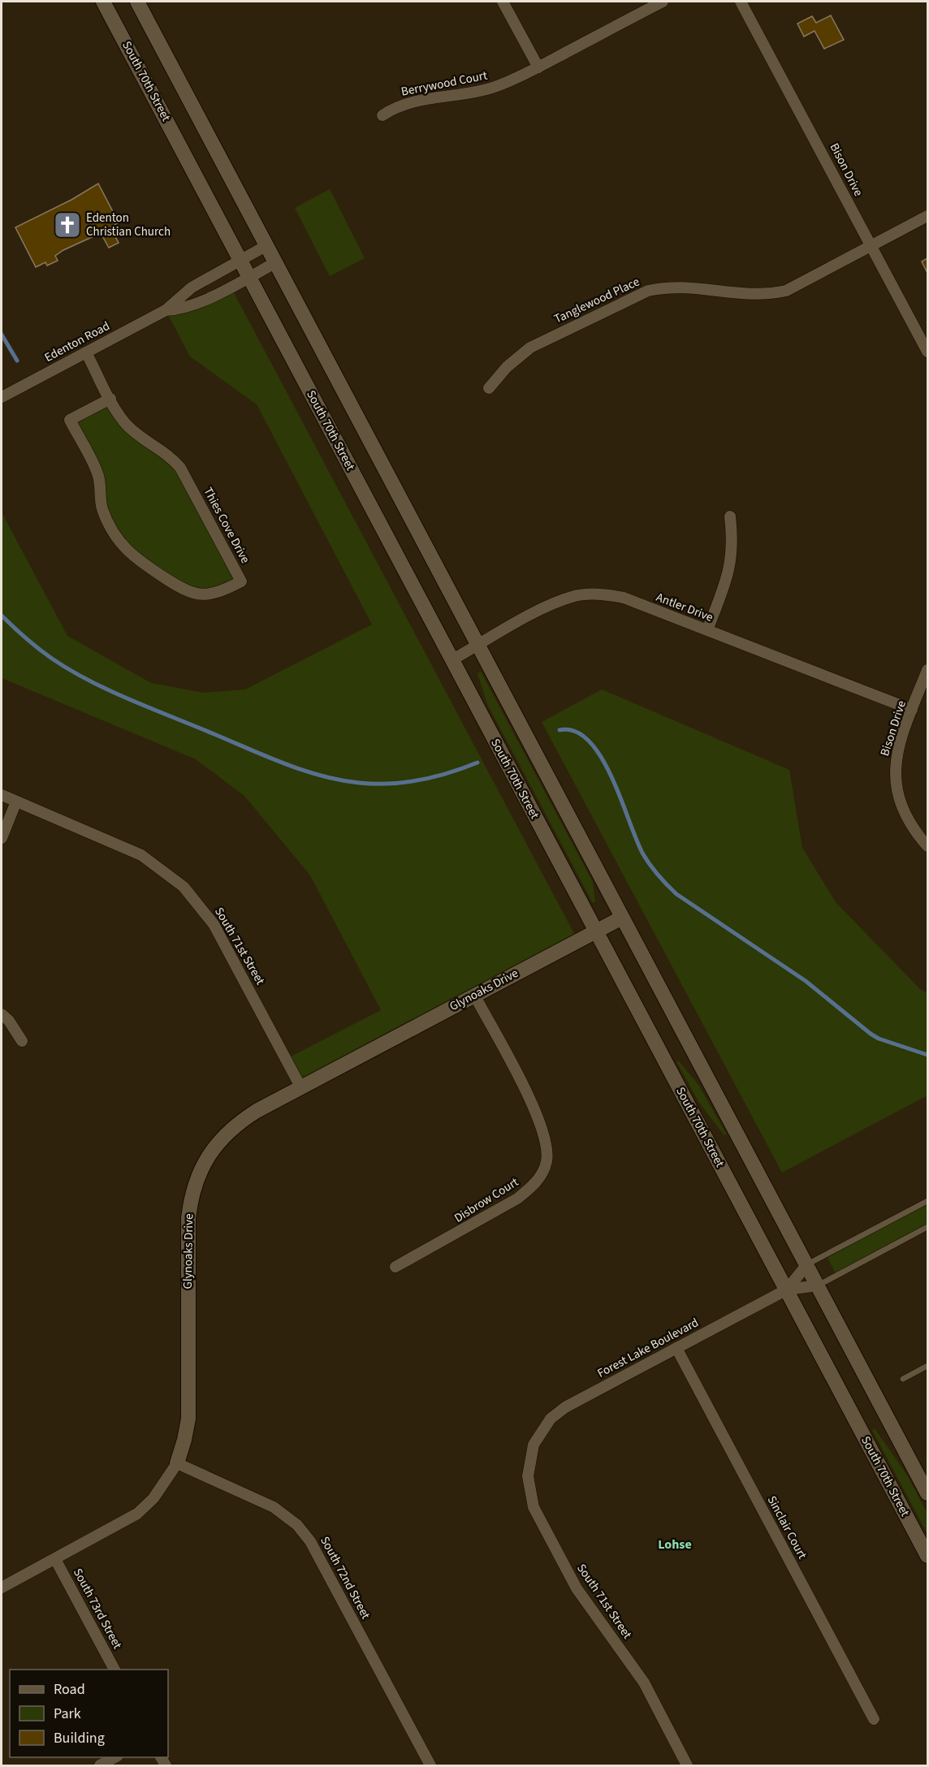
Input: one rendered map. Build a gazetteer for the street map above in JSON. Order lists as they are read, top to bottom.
{
  "streets": {
    "main road": ["South 70th Street", "Glynoaks Drive"],
    "street": [
      "Berrywood Court",
      "Bison Drive",
      "Tanglewood Place",
      "Edenton Road",
      "Thies Cove Drive",
      "Antler Drive",
      "South 71st Street",
      "Disbrow Court",
      "Forest Lake Boulevard",
      "Sinclair Court",
      "South 72nd Street",
      "South 73rd Street"
    ]
  },
  "crossings": [
    ["South 70th Street", "Edenton Road"],
    ["South 70th Street", "Antler Drive"],
    ["South 70th Street", "Glynoaks Drive"],
    ["South 70th Street", "Forest Lake Boulevard"],
    ["Bison Drive", "Tanglewood Place"],
    ["Bison Drive", "Antler Drive"],
    ["Edenton Road", "Thies Cove Drive"],
    ["South 71st Street", "Glynoaks Drive"],
    ["South 71st Street", "Forest Lake Boulevard"],
    ["Glynoaks Drive", "Disbrow Court"],
    ["Glynoaks Drive", "South 72nd Street"],
    ["Glynoaks Drive", "South 73rd Street"],
    ["Forest Lake Boulevard", "Sinclair Court"]
  ],
  "districts": ["Lohse"],
  "places": {
    "church": ["Edenton Christian Church"]
  },
  "legend": ["Road", "Park", "Building"]
}
